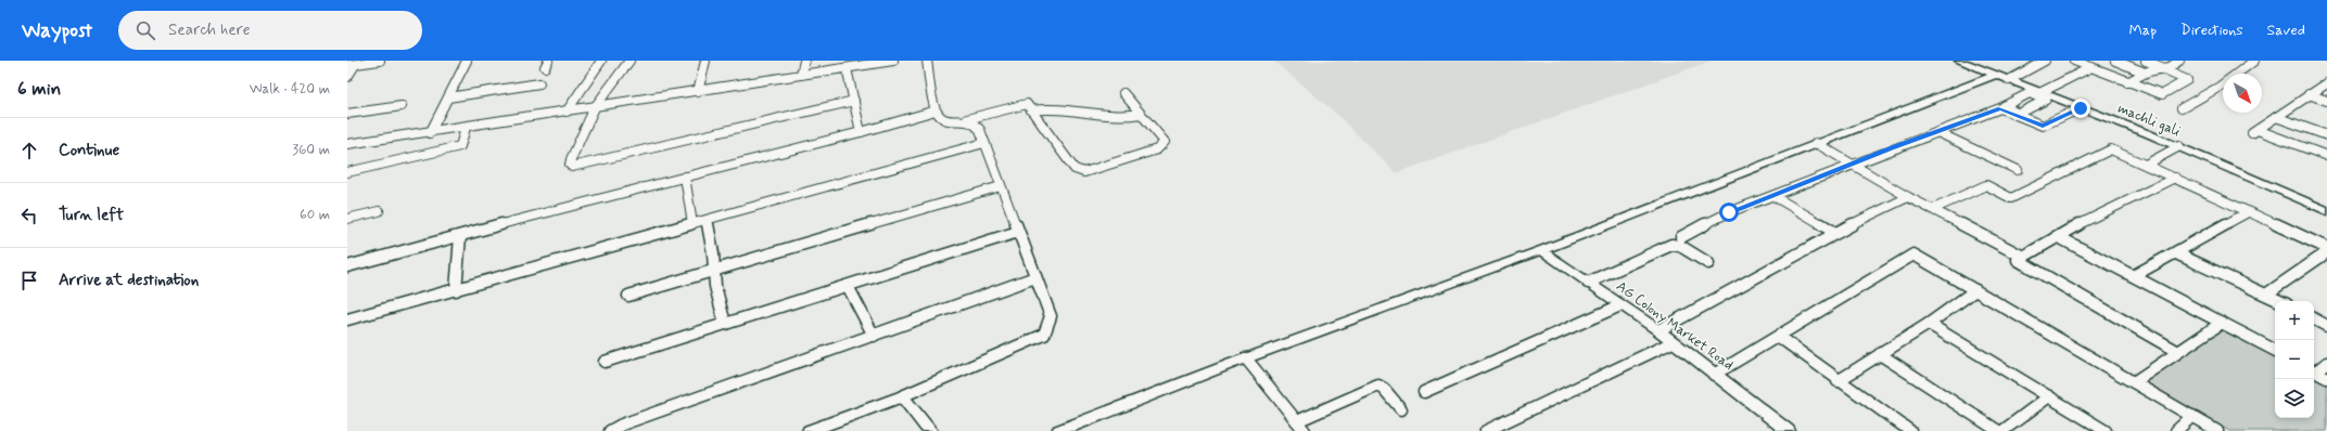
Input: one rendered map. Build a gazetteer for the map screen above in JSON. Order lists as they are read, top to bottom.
{
  "streets": {
    "street": ["machli gali", "AG Colony Market Road"]
  },
  "north": "bottom right",
  "page": {
    "header": "Waypost",
    "search": "Search here",
    "nav": ["Map", "Directions", "Saved"],
    "heading": ["6 min", "Walk · 420 m"],
    "list": [
      ["Continue", "360 m"],
      ["Turn left", "60 m"],
      "Arrive at destination"
    ],
    "map_buttons": ["+", "−"]
  }
}
